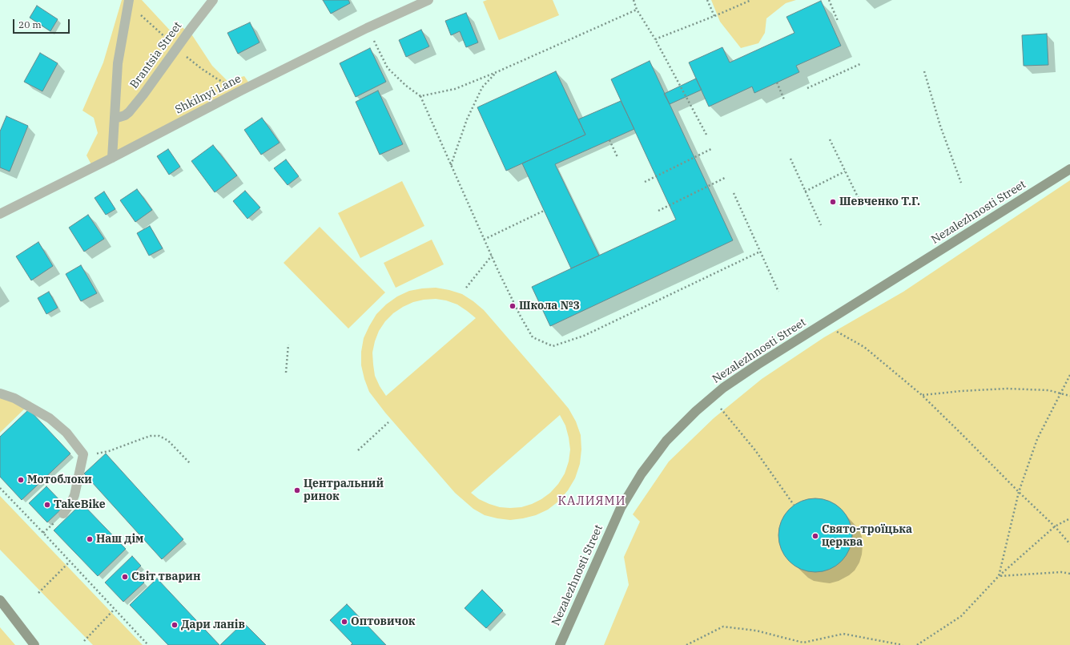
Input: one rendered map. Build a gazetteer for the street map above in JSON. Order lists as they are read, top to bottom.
{
  "streets": {
    "main road": ["Nezalezhnosti Street"],
    "street": ["Brantsia Street", "Shkilnyi Lane"]
  },
  "districts": ["КАЛИЯМИ"],
  "places": [
    "Шевченко Т.Г.",
    "Школа №3",
    "Мотоблоки",
    "Центральний ринок",
    "TakeBike",
    "Свято-троїцька церква",
    "Наш дім",
    "Світ тварин",
    "Оптовичок",
    "Дари ланів"
  ],
  "scale_bar": "20 m"
}
